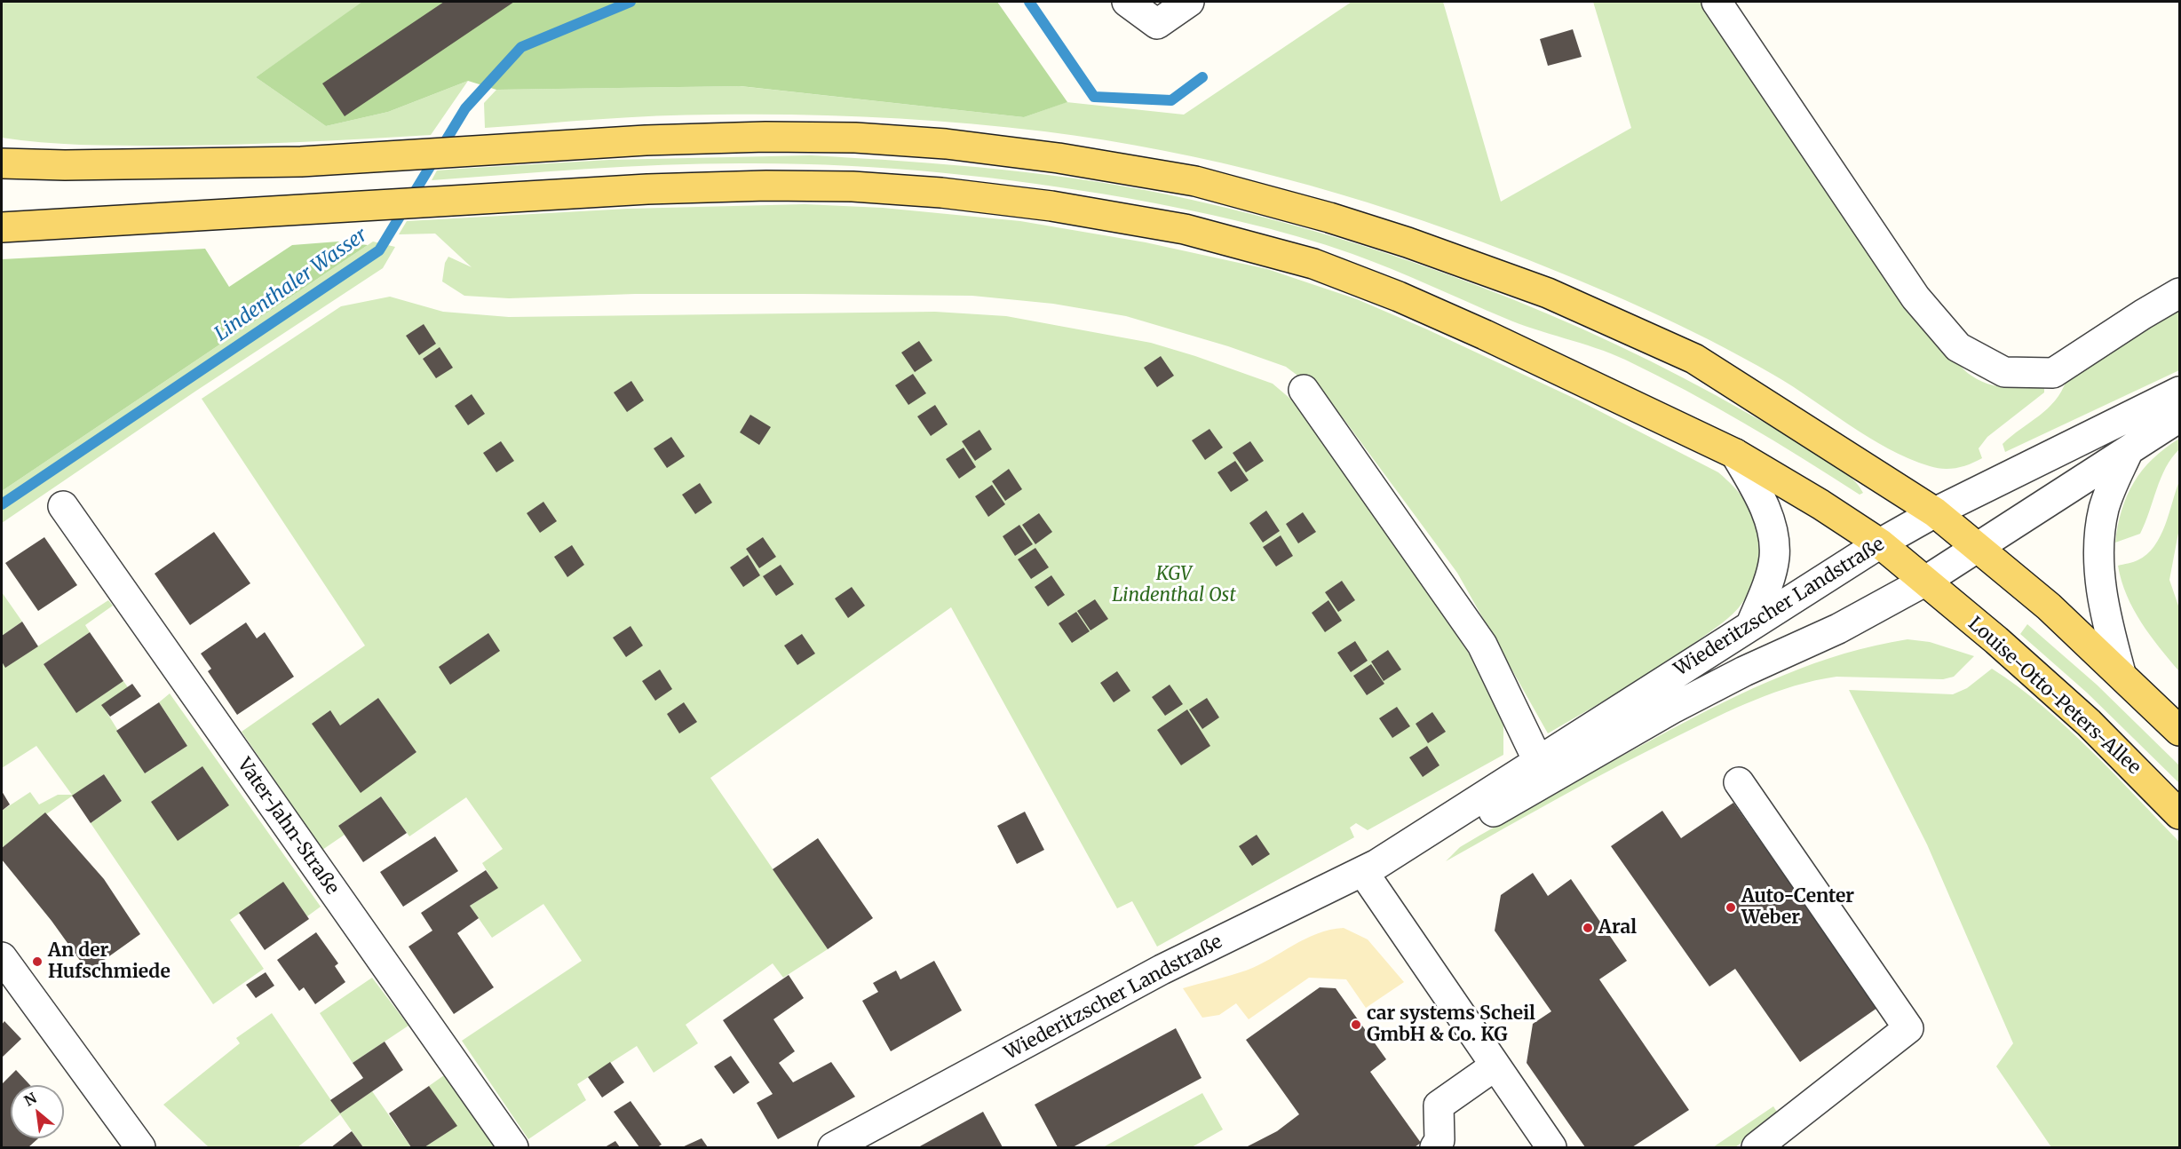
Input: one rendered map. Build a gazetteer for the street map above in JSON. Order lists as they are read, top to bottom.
{
  "streets": {
    "main road": ["Louise-Otto-Peters-Allee"],
    "street": ["Wiederitzscher Landstraße", "Vater-Jahn-Straße"]
  },
  "crossings": [
    ["Wiederitzscher Landstraße", "Louise-Otto-Peters-Allee"]
  ],
  "water": ["Lindenthaler Wasser"],
  "parks": ["KGV Lindenthal Ost"],
  "places": [
    "Auto-Center Weber",
    "Aral",
    "An der Hufschmiede",
    "car systems Scheil GmbH & Co. KG"
  ],
  "north": "top left"
}
